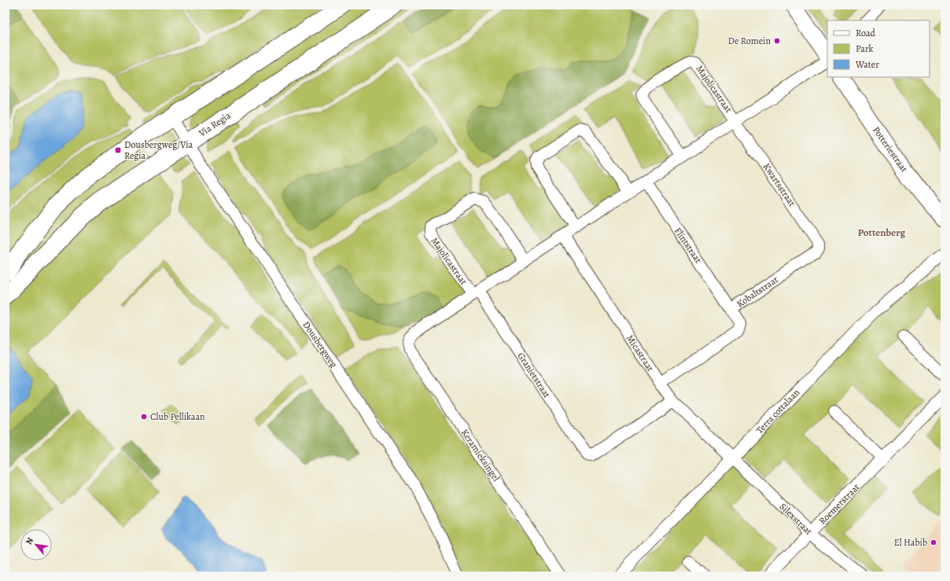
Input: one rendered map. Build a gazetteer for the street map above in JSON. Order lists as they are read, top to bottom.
{
  "streets": {
    "main road": ["Via Regia"],
    "street": [
      "Majolicastraat",
      "Potteriestraat",
      "Kwartsstraat",
      "Flintstraat",
      "Kobaltstraat",
      "Dousbergweg",
      "Micastraat",
      "Granietstraat",
      "Terra cottalaan",
      "Keramieksingel",
      "Roemerstraat",
      "Silexstraat"
    ]
  },
  "crossings": [
    ["Majolicastraat", "Kwartsstraat"],
    ["Majolicastraat", "Flintstraat"],
    ["Majolicastraat", "Micastraat"],
    ["Majolicastraat", "Granietstraat"],
    ["Majolicastraat", "Keramieksingel"],
    ["Via Regia", "Dousbergweg"],
    ["Kwartsstraat", "Kobaltstraat"],
    ["Flintstraat", "Kobaltstraat"],
    ["Kobaltstraat", "Micastraat"],
    ["Micastraat", "Granietstraat"],
    ["Micastraat", "Terra cottalaan"],
    ["Micastraat", "Silexstraat"],
    ["Terra cottalaan", "Silexstraat"],
    ["Roemerstraat", "Silexstraat"]
  ],
  "districts": ["Pottenberg"],
  "places": {
    "other": ["De Romein", "Club Pellikaan", "El Habib"],
    "transit": ["Dousbergweg/Via Regia"]
  },
  "legend": ["Road", "Park", "Water"],
  "north": "top left"
}
